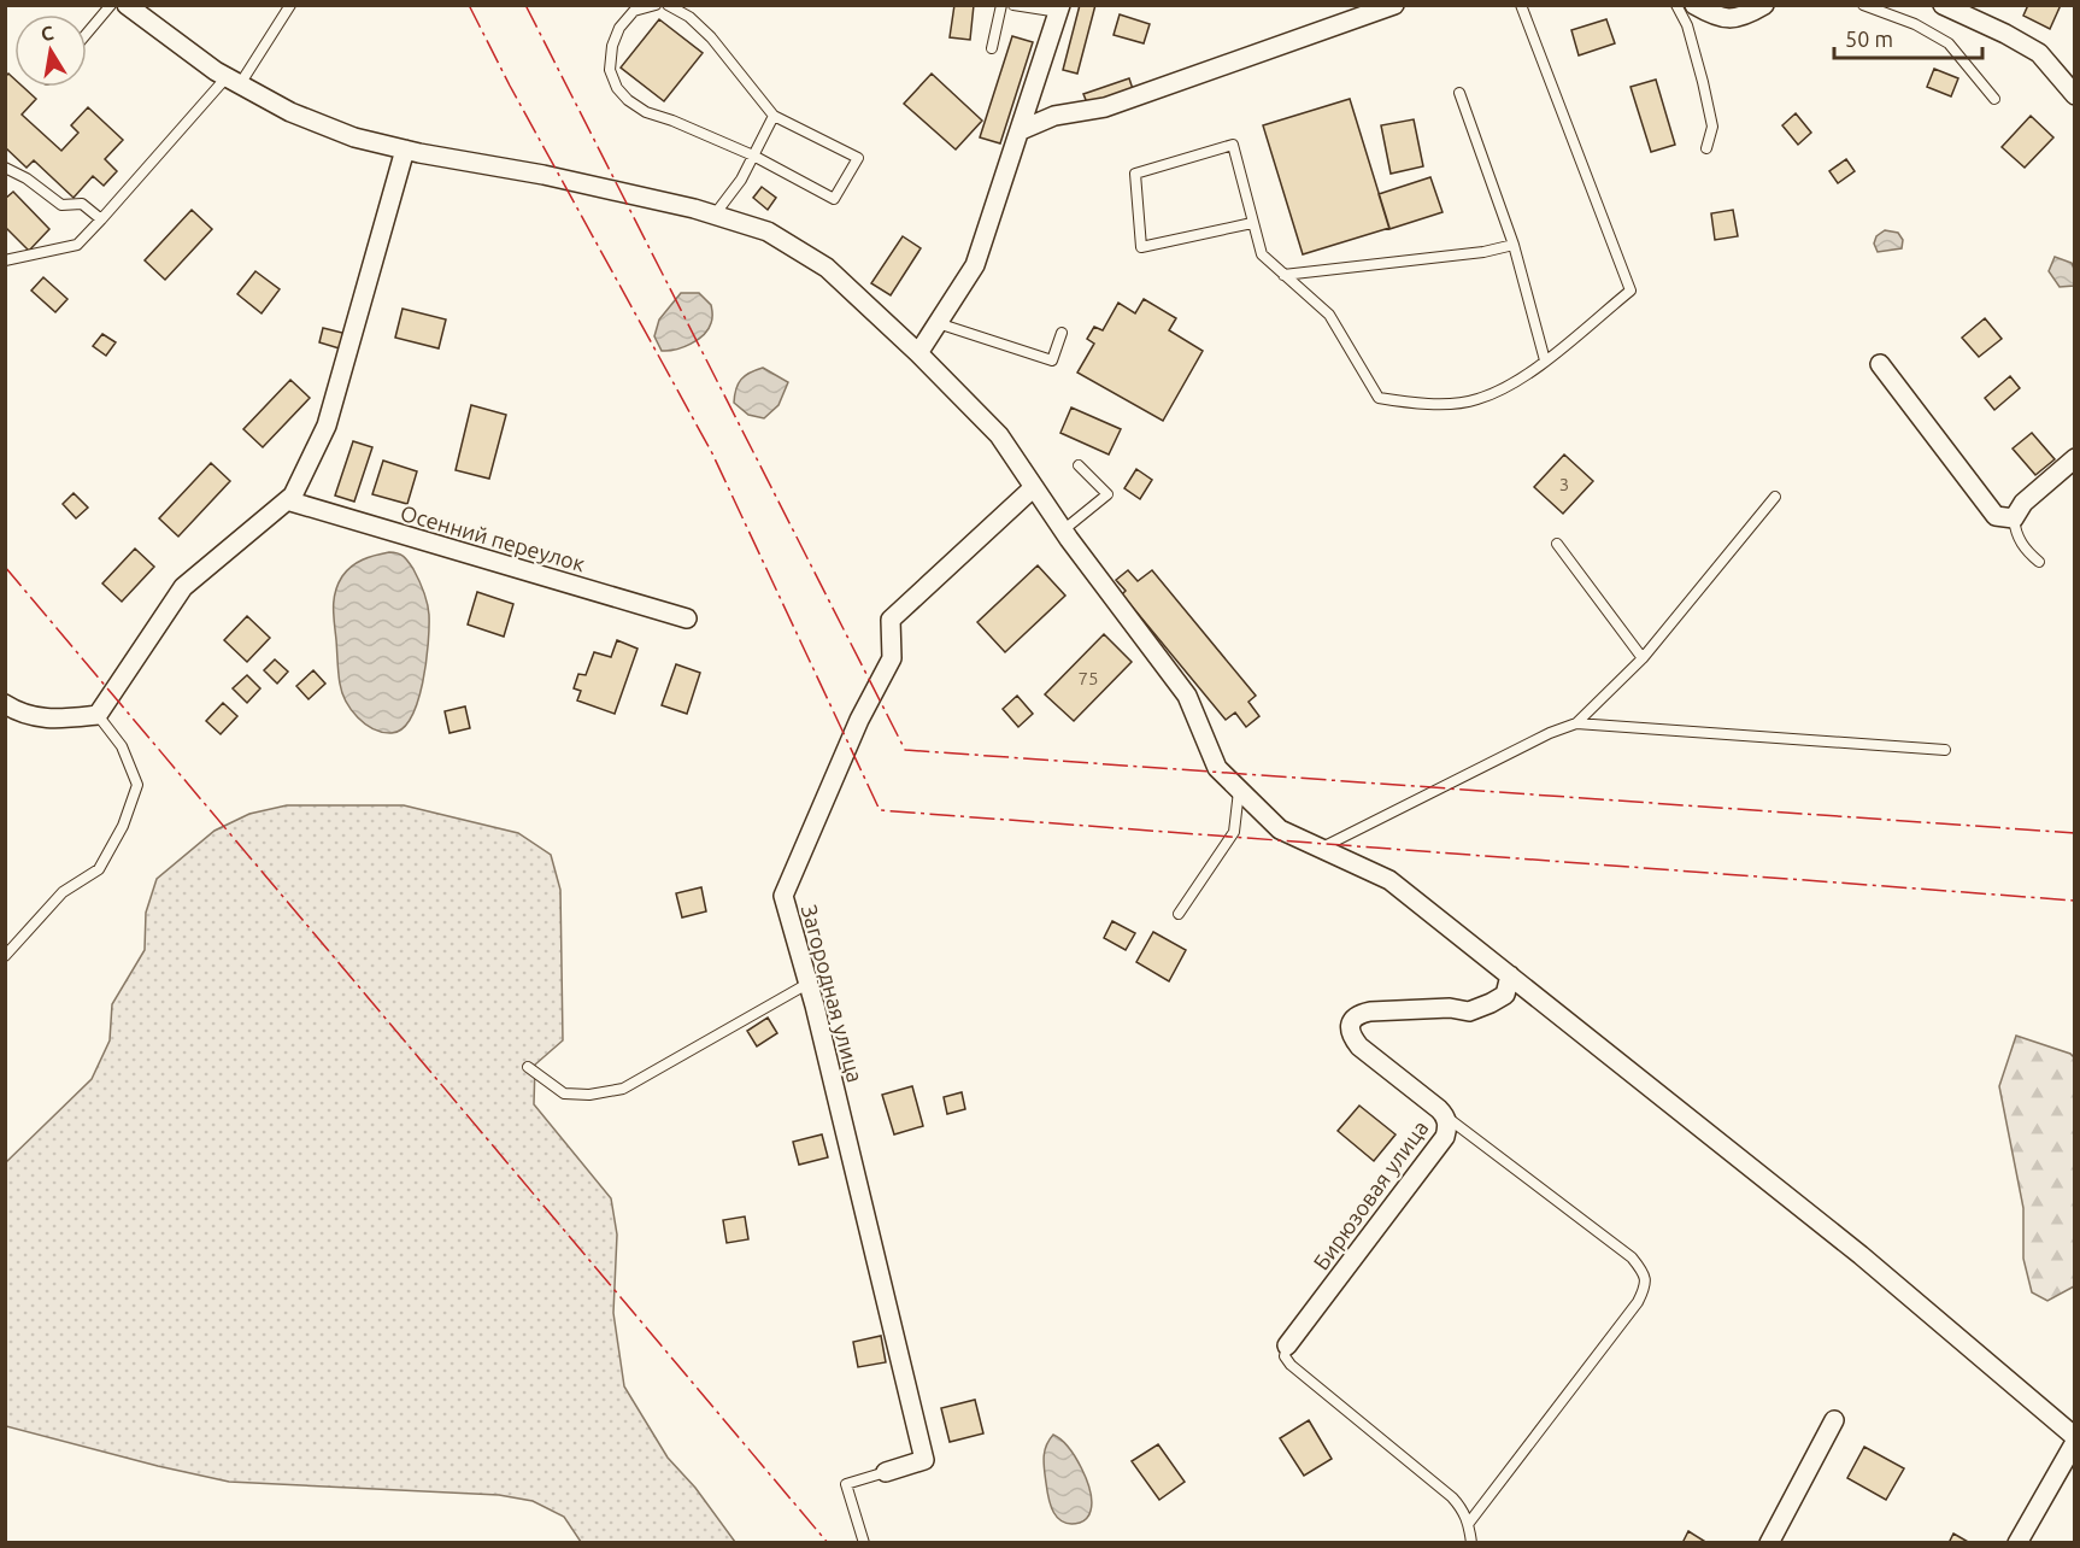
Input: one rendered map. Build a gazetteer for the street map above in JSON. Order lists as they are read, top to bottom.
{
  "streets": {
    "street": ["Осенний переулок", "Загородная улица", "Бирюзовая улица"]
  },
  "house_numbers": ["3", "75"],
  "scale_bar": "50 m",
  "north": "top"
}
